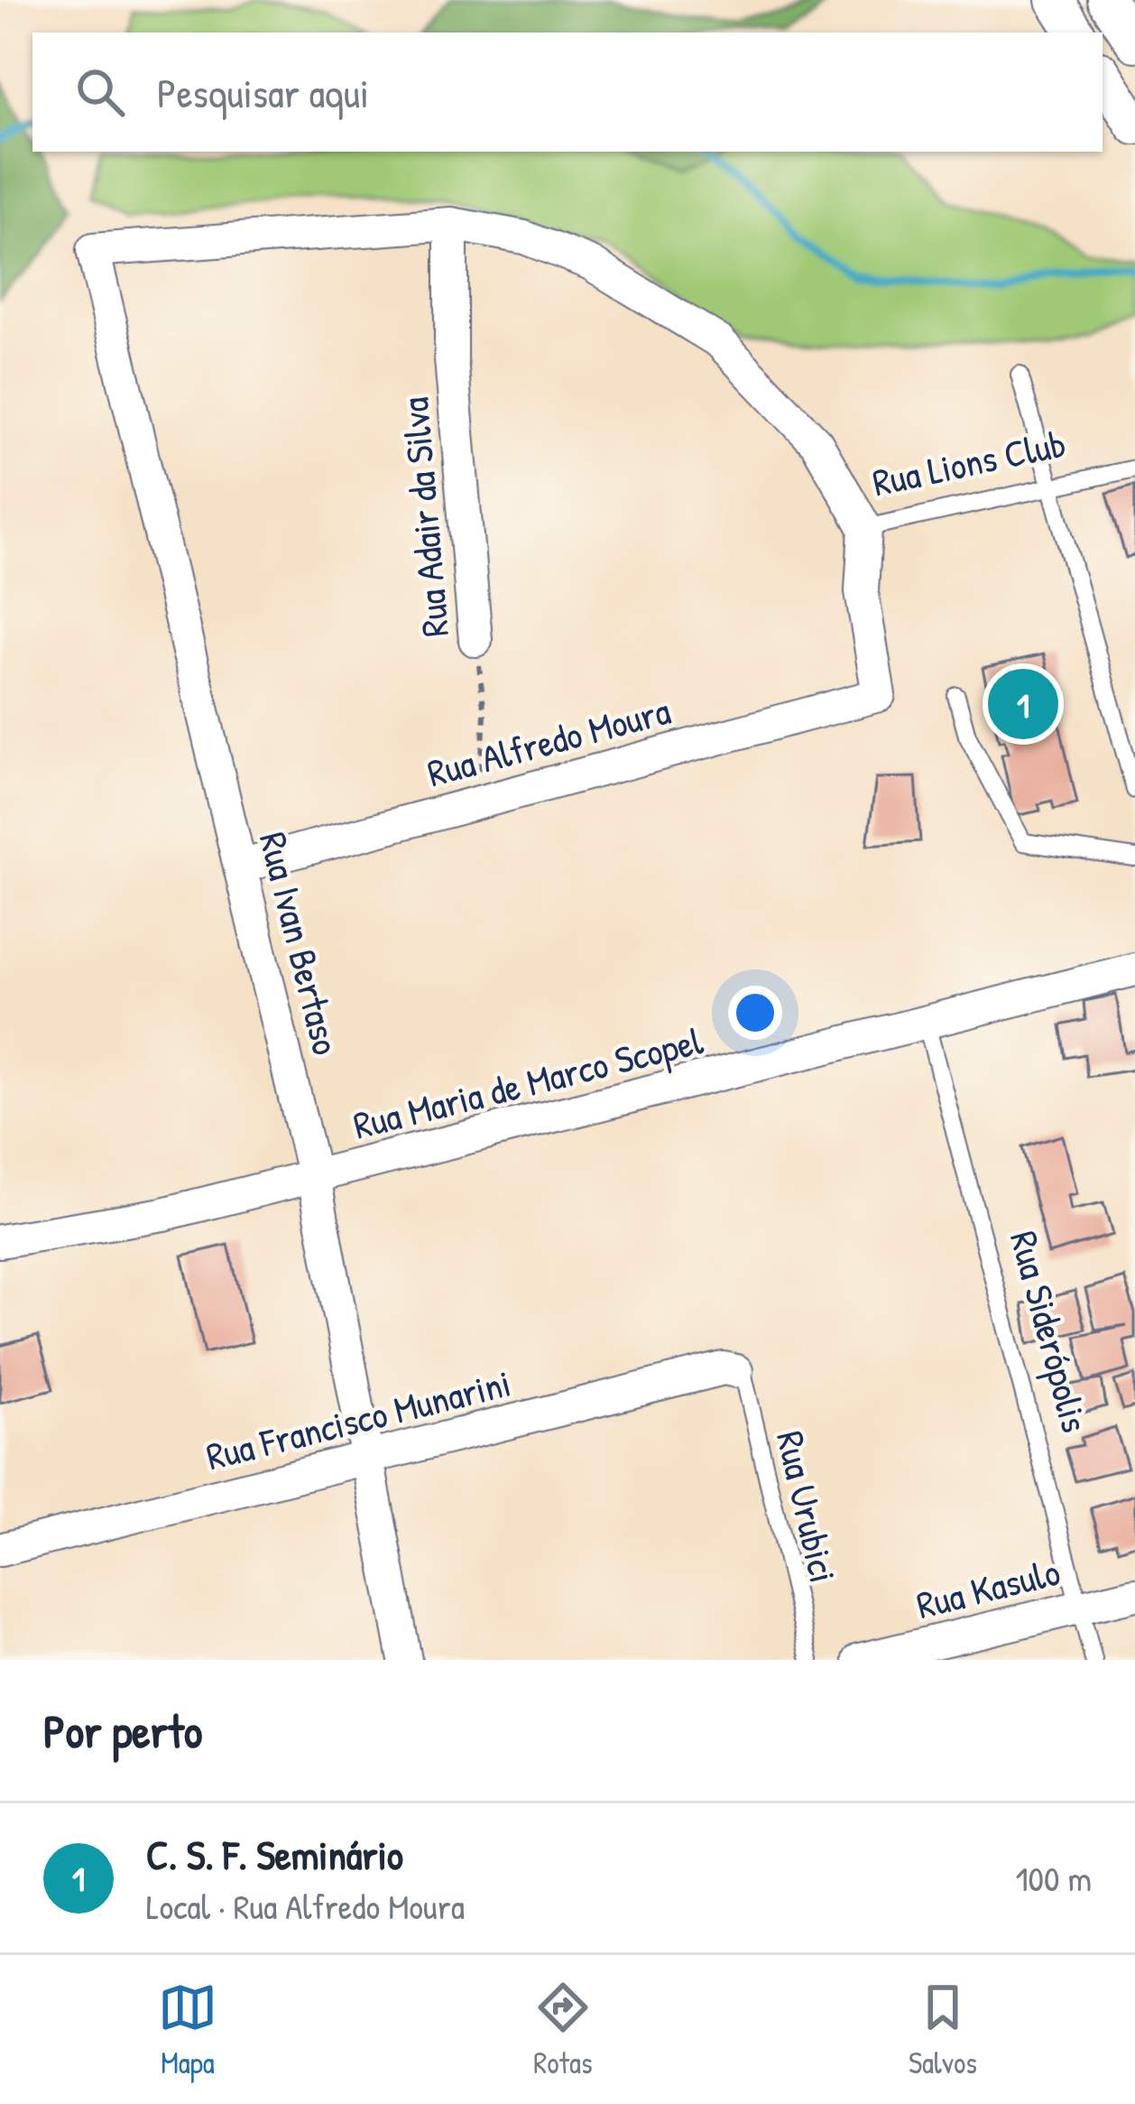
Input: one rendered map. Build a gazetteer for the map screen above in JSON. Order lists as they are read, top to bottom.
{
  "streets": {
    "street": [
      "Rua Lions Club",
      "Rua Adair da Silva",
      "Rua Alfredo Moura",
      "Rua Ivan Bertaso",
      "Rua Maria de Marco Scopel",
      "Rua Francisco Munarini",
      "Rua Kasulo"
    ],
    "lane": ["Rua Siderópolis", "Rua Urubici"]
  },
  "crossings": [
    ["Rua Lions Club", "Rua Adair da Silva"],
    ["Rua Lions Club", "Rua Alfredo Moura"],
    ["Rua Lions Club", "Rua Ivan Bertaso"],
    ["Rua Adair da Silva", "Rua Alfredo Moura"],
    ["Rua Alfredo Moura", "Rua Ivan Bertaso"],
    ["Rua Ivan Bertaso", "Rua Maria de Marco Scopel"],
    ["Rua Ivan Bertaso", "Rua Francisco Munarini"],
    ["Rua Maria de Marco Scopel", "Rua Siderópolis"],
    ["Rua Siderópolis", "Rua Kasulo"],
    ["Rua Francisco Munarini", "Rua Urubici"]
  ],
  "page": {
    "search": "Pesquisar aqui",
    "pins": "1",
    "heading": "Por perto",
    "list": [
      {
        "mark": "1",
        "name": "C. S. F. Seminário",
        "note": "Local · Rua Alfredo Moura",
        "value": "100 m"
      }
    ],
    "nav": ["Mapa", "Rotas", "Salvos"]
  }
}
